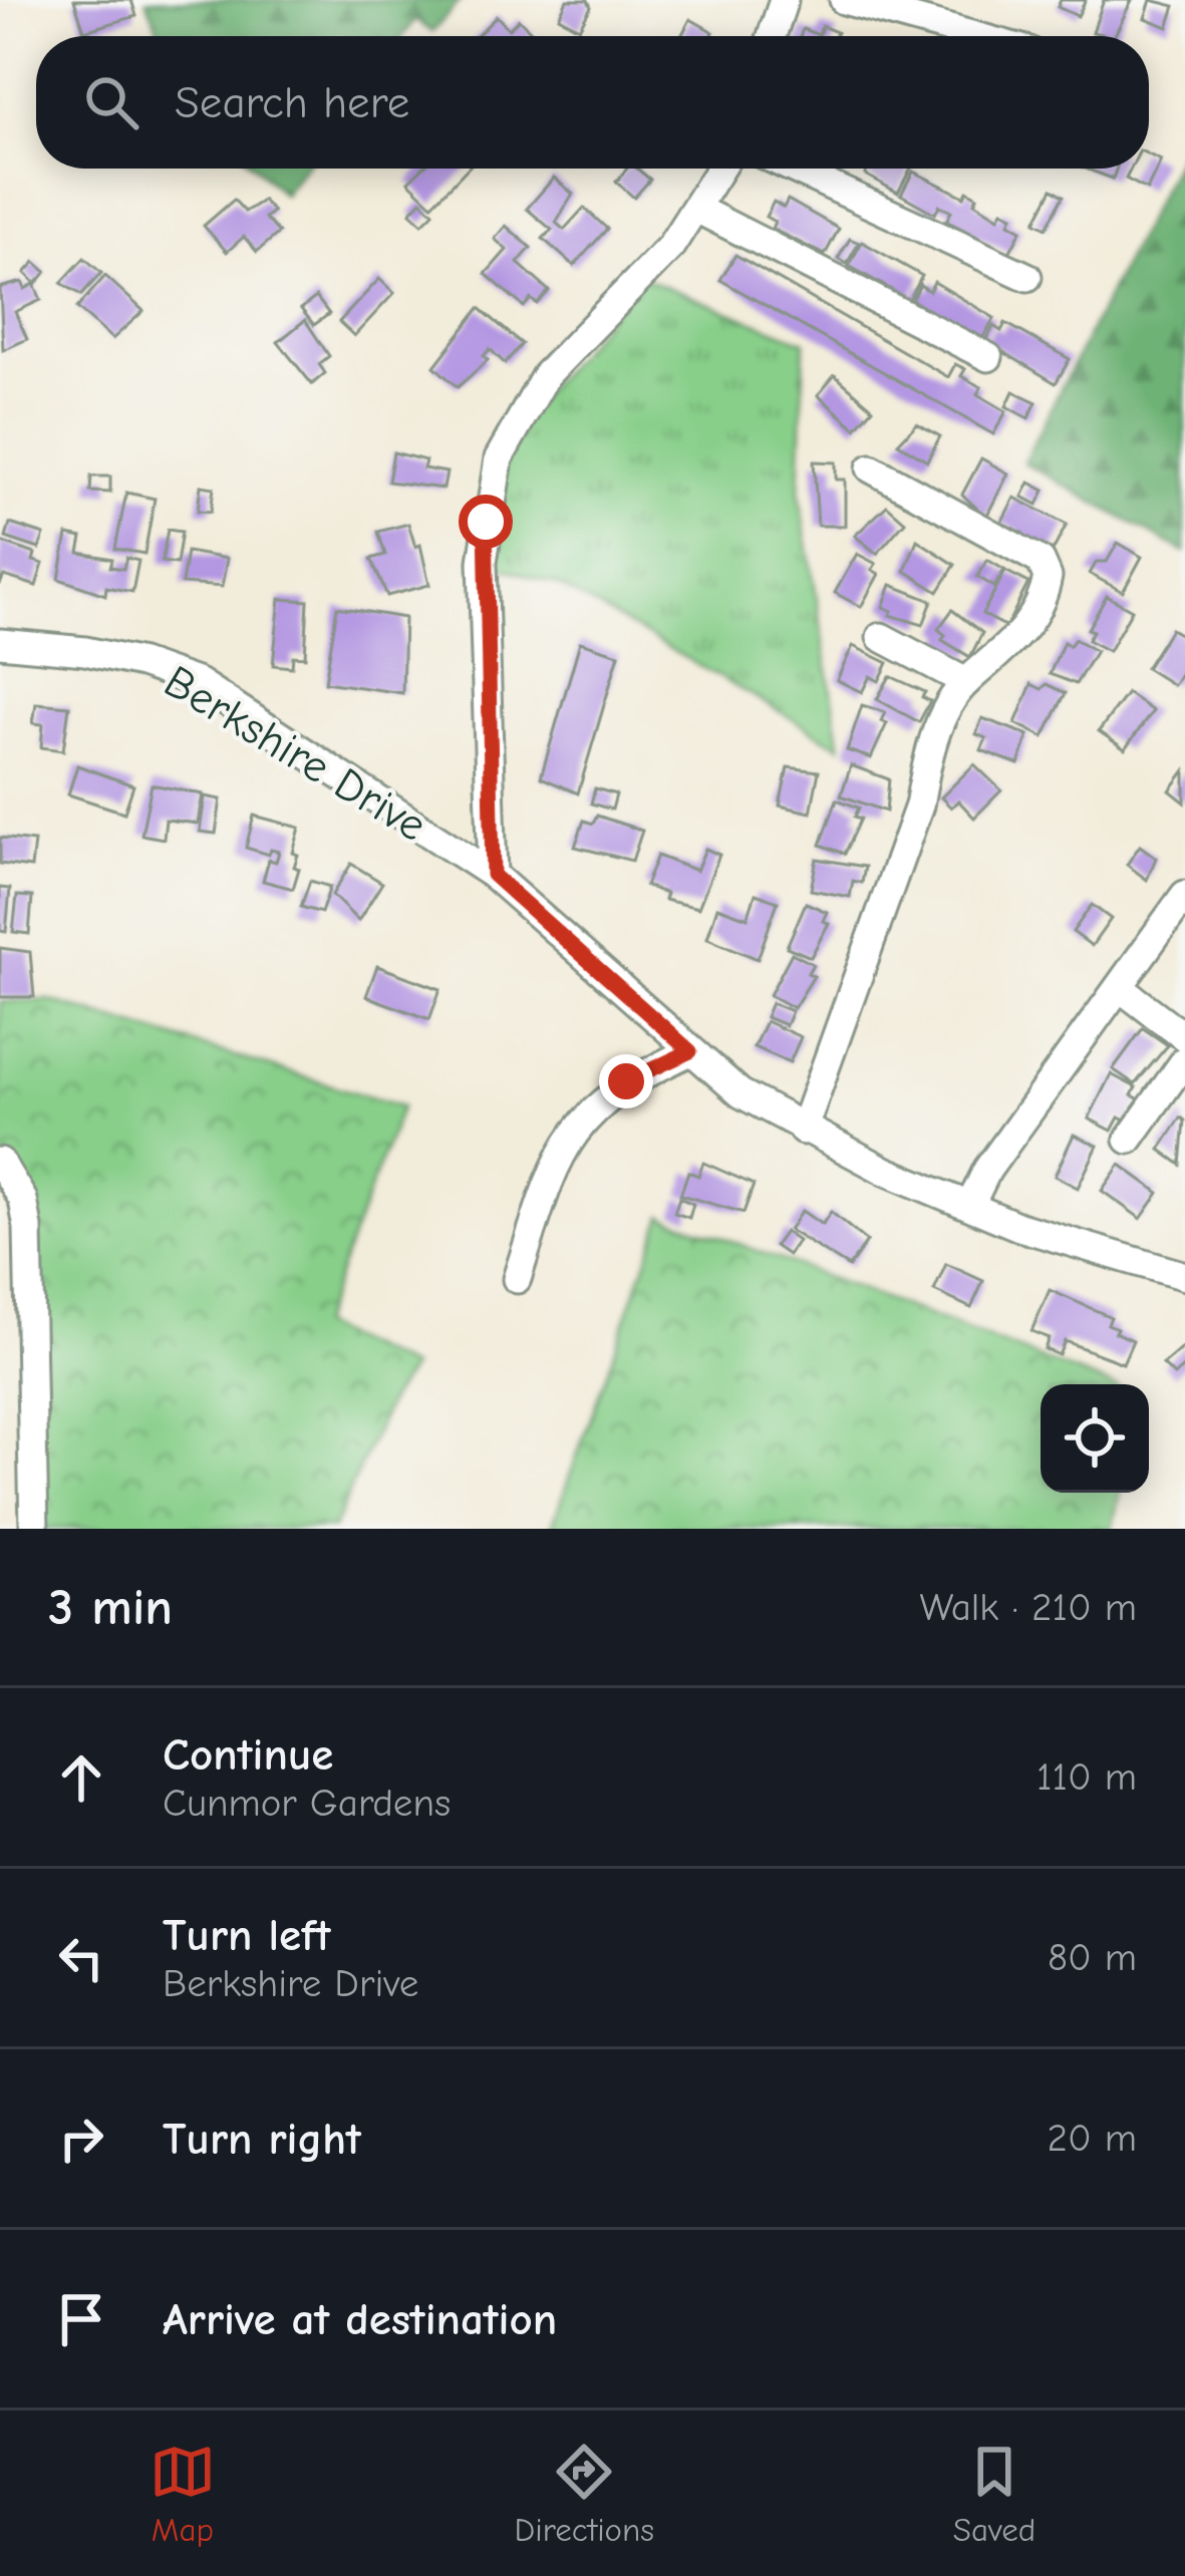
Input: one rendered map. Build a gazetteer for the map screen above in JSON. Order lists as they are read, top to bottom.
{
  "streets": {
    "street": ["Berkshire Drive"]
  },
  "page": {
    "search": "Search here",
    "heading": ["3 min", "Walk · 210 m"],
    "list": [
      ["Continue", "Cunmor Gardens", "110 m"],
      ["Turn left", "Berkshire Drive", "80 m"],
      ["Turn right", "20 m"],
      "Arrive at destination"
    ],
    "nav": ["Map", "Directions", "Saved"]
  }
}
